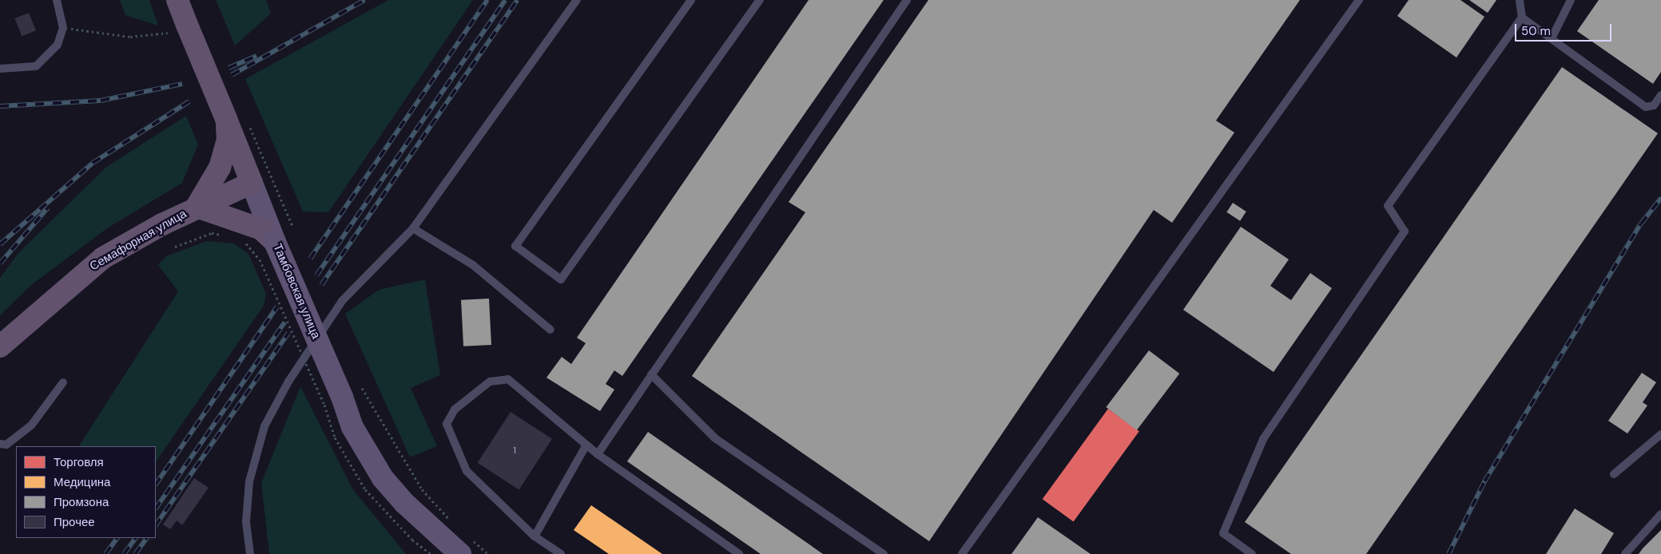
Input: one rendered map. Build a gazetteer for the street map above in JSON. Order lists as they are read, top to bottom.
{
  "streets": {
    "highway": ["Семафорная улица", "Тамбовская улица"]
  },
  "crossings": [
    ["Семафорная улица", "Тамбовская улица"]
  ],
  "house_numbers": ["1"],
  "legend": [
    "Торговля",
    "Медицина",
    "Промзона",
    "Прочее"
  ],
  "scale_bar": "50 m"
}
